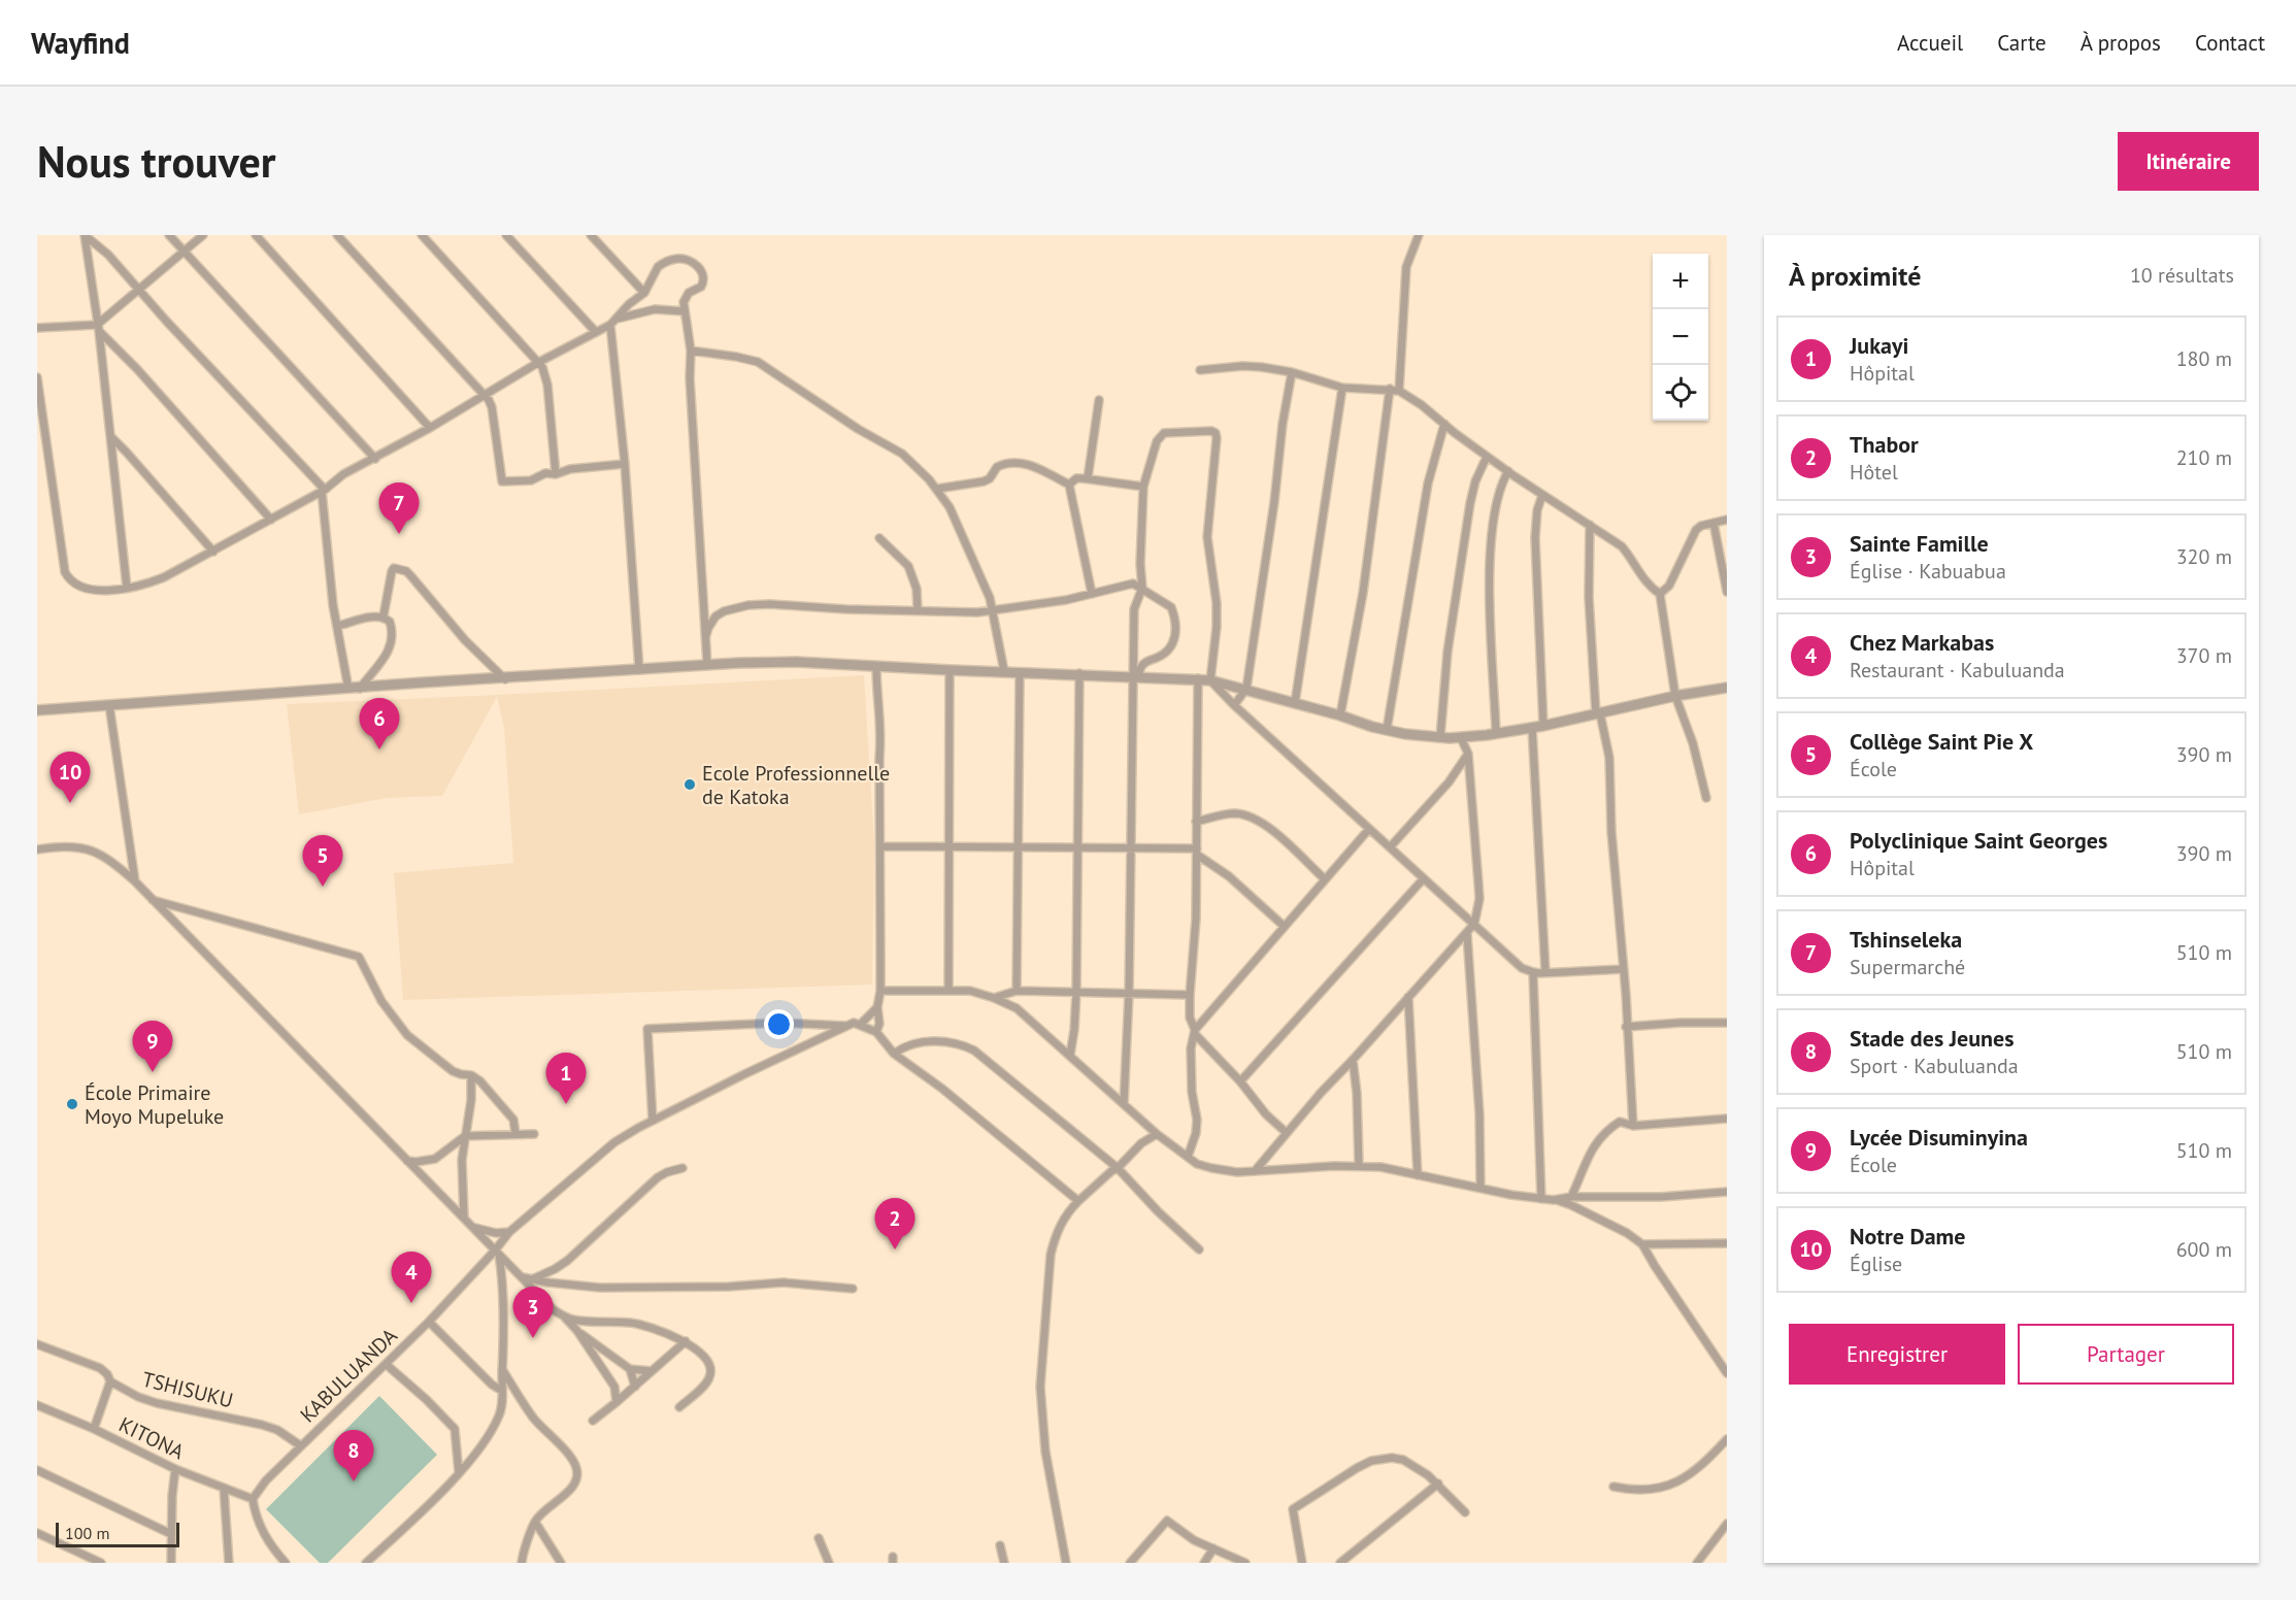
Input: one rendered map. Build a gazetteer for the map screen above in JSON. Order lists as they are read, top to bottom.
{
  "streets": {
    "street": ["KABULUANDA", "TSHISUKU", "KITONA"]
  },
  "crossings": [
    ["KABULUANDA", "TSHISUKU"],
    ["KABULUANDA", "KITONA"]
  ],
  "places": ["Ecole Professionnelle de Katoka", "École Primaire Moyo Mupeluke"],
  "scale_bar": "100 m",
  "page": {
    "header": "Wayfind",
    "nav": [
      "Accueil",
      "Carte",
      "À propos",
      "Contact"
    ],
    "buttons": [
      "Itinéraire",
      ["Enregistrer", "Partager"]
    ],
    "title": "Nous trouver",
    "heading": ["À proximité", "10 résultats"],
    "map_buttons": ["+", "−"],
    "list": [
      {
        "mark": "1",
        "name": "Jukayi",
        "note": "Hôpital",
        "value": "180 m"
      },
      {
        "mark": "2",
        "name": "Thabor",
        "note": "Hôtel",
        "value": "210 m"
      },
      {
        "mark": "3",
        "name": "Sainte Famille",
        "note": "Église · Kabuabua",
        "value": "320 m"
      },
      {
        "mark": "4",
        "name": "Chez Markabas",
        "note": "Restaurant · Kabuluanda",
        "value": "370 m"
      },
      {
        "mark": "5",
        "name": "Collège Saint Pie X",
        "note": "École",
        "value": "390 m"
      },
      {
        "mark": "6",
        "name": "Polyclinique Saint Georges",
        "note": "Hôpital",
        "value": "390 m"
      },
      {
        "mark": "7",
        "name": "Tshinseleka",
        "note": "Supermarché",
        "value": "510 m"
      },
      {
        "mark": "8",
        "name": "Stade des Jeunes",
        "note": "Sport · Kabuluanda",
        "value": "510 m"
      },
      {
        "mark": "9",
        "name": "Lycée Disuminyina",
        "note": "École",
        "value": "510 m"
      },
      {
        "mark": "10",
        "name": "Notre Dame",
        "note": "Église",
        "value": "600 m"
      }
    ],
    "pins": [
      "7",
      "6",
      "10",
      "5",
      "9",
      "1",
      "2",
      "4",
      "3",
      "8"
    ],
    "scale": "100 m"
  }
}
